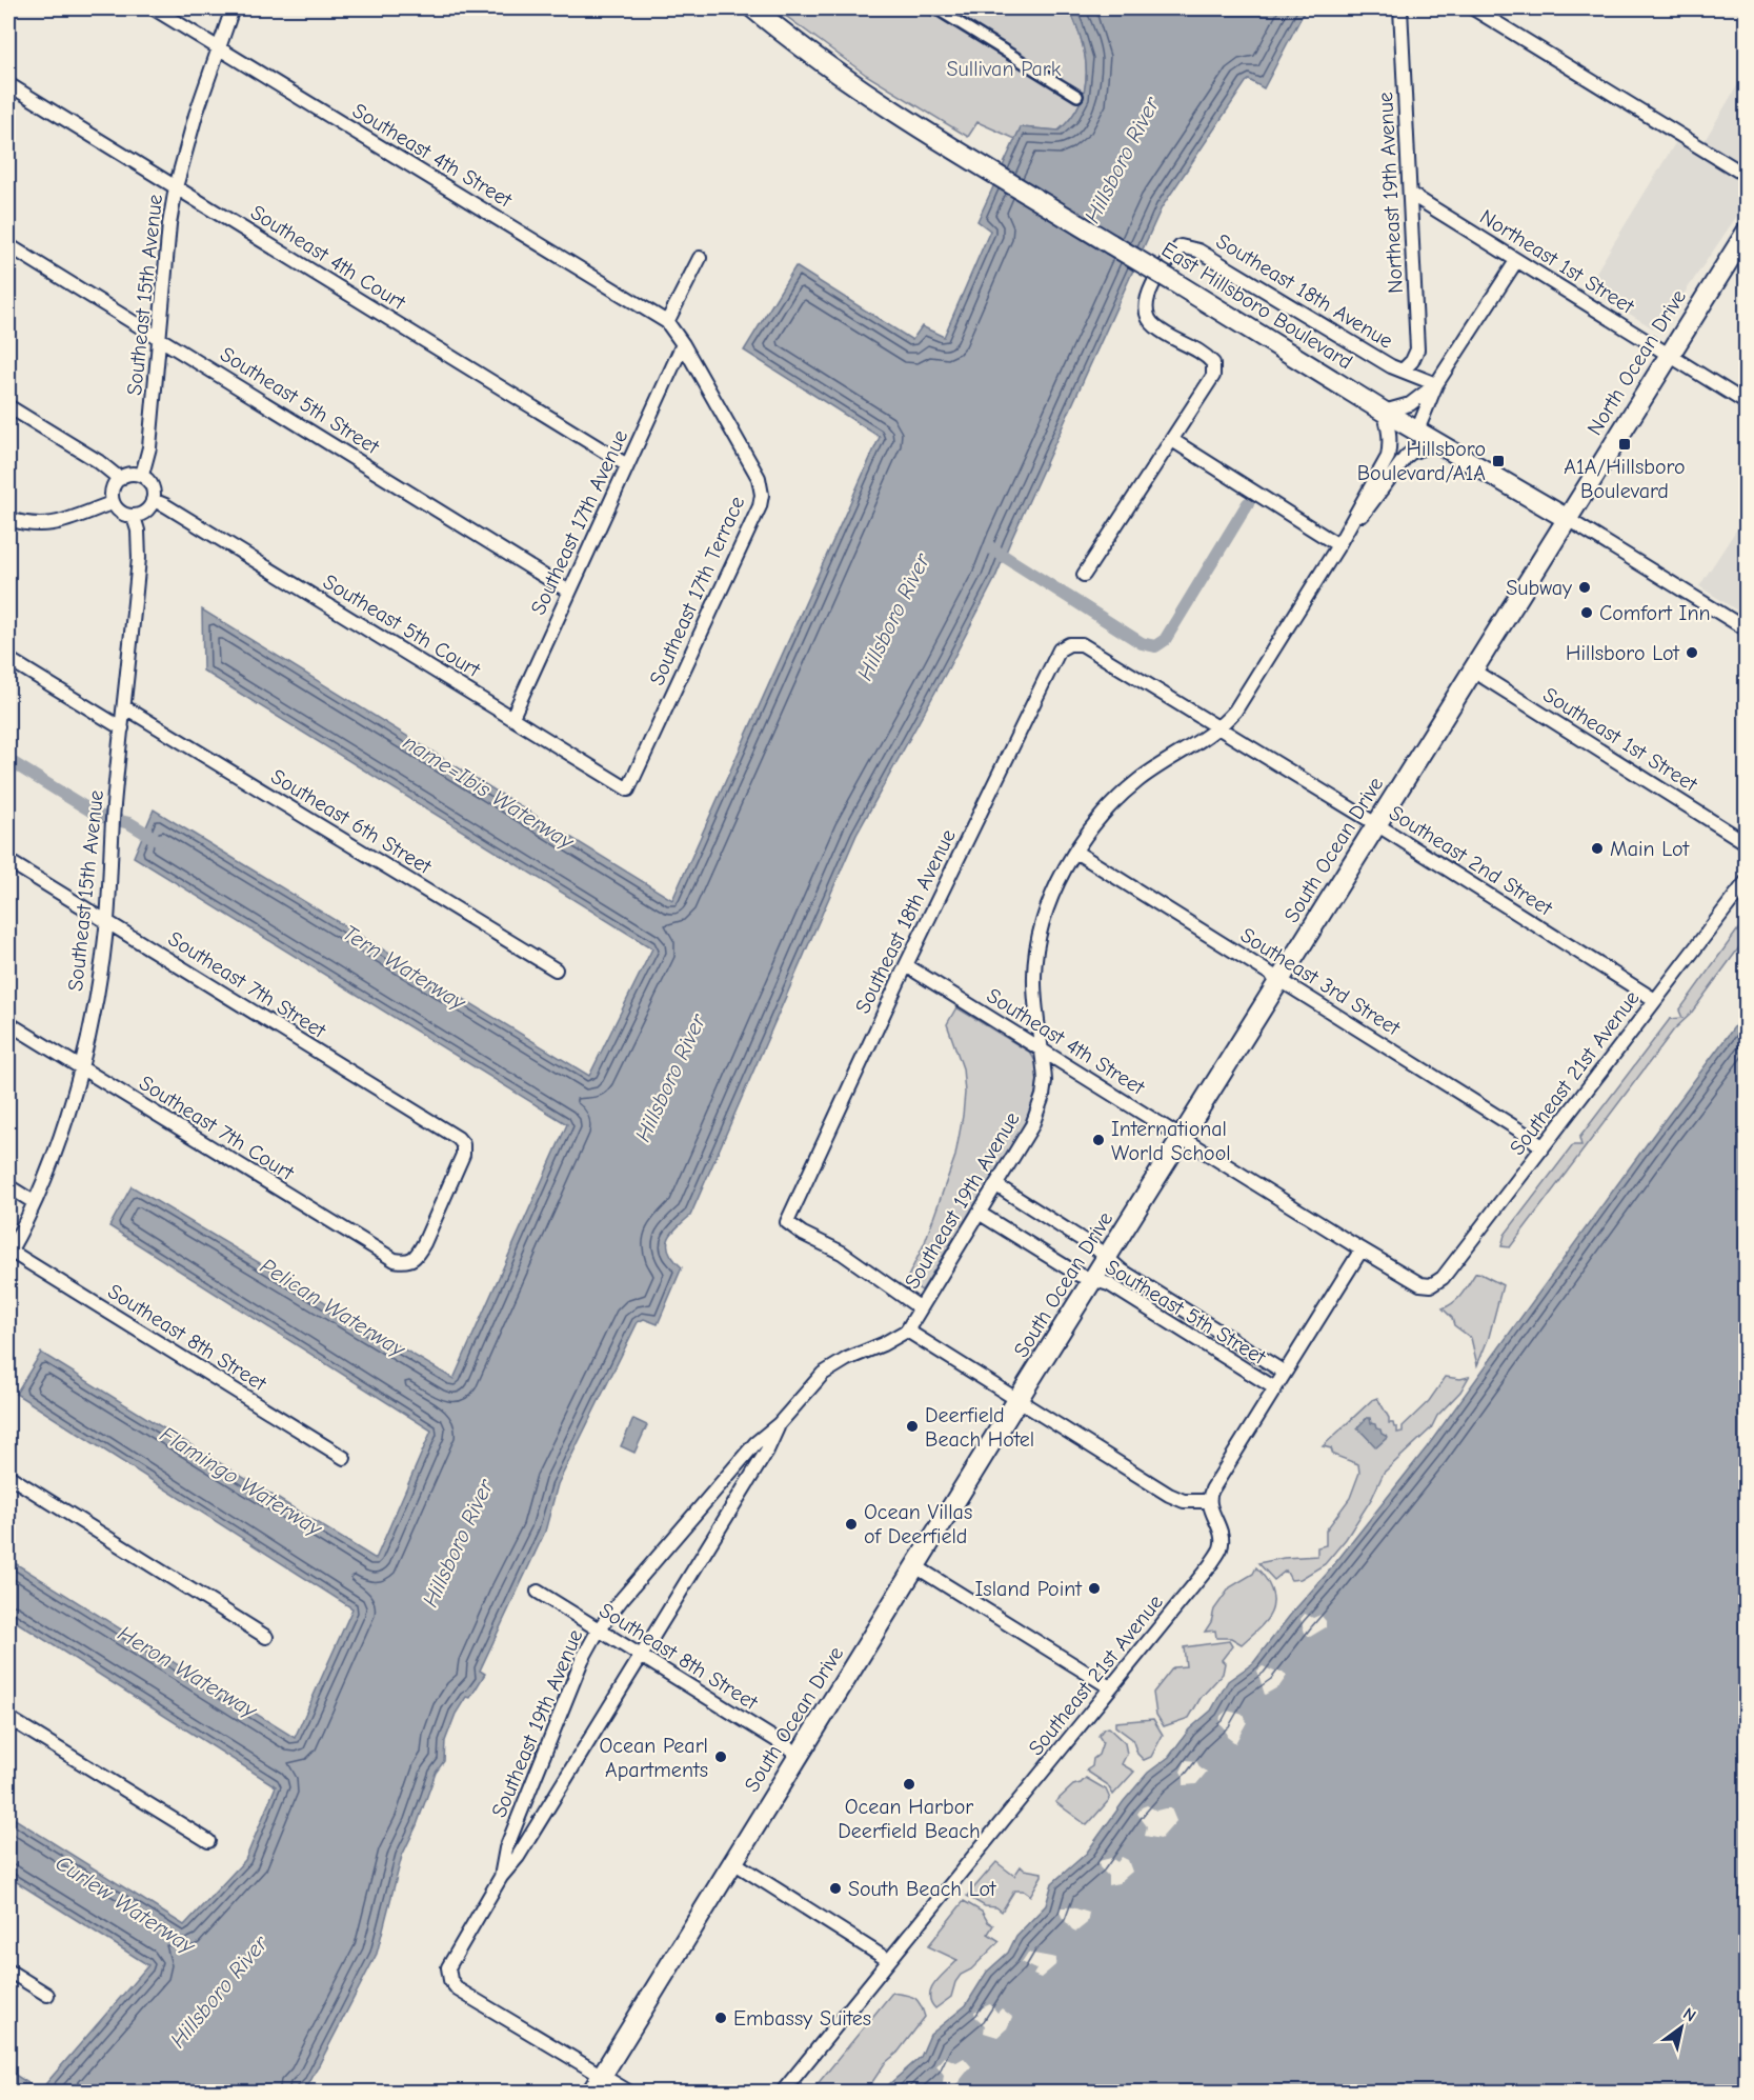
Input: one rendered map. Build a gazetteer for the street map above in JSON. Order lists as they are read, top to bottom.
{
  "streets": {
    "main road": ["East Hillsboro Boulevard", "North Ocean Drive", "South Ocean Drive"],
    "street": [
      "Southeast 4th Street",
      "Northeast 19th Avenue",
      "Southeast 4th Court",
      "Northeast 1st Street",
      "Southeast 18th Avenue",
      "Southeast 15th Avenue",
      "Southeast 5th Street",
      "Southeast 17th Avenue",
      "Southeast 17th Terrace",
      "Southeast 5th Court",
      "Southeast 1st Street",
      "Southeast 6th Street",
      "Southeast 2nd Street",
      "Southeast 3rd Street",
      "Southeast 7th Street",
      "Southeast 21st Avenue",
      "Southeast 7th Court",
      "Southeast 19th Avenue",
      "Southeast 8th Street"
    ]
  },
  "crossings": [
    ["Southeast 4th Street", "Southeast 18th Avenue"],
    ["Southeast 4th Street", "Southeast 15th Avenue"],
    ["Southeast 4th Street", "Southeast 17th Avenue"],
    ["Southeast 4th Street", "Southeast 17th Terrace"],
    ["Southeast 4th Street", "South Ocean Drive"],
    ["Southeast 4th Street", "Southeast 21st Avenue"],
    ["Southeast 4th Street", "Southeast 19th Avenue"],
    ["Northeast 19th Avenue", "Northeast 1st Street"],
    ["Northeast 19th Avenue", "Southeast 18th Avenue"],
    ["Southeast 4th Court", "Southeast 15th Avenue"],
    ["Southeast 4th Court", "Southeast 17th Avenue"],
    ["Northeast 1st Street", "North Ocean Drive"],
    ["Southeast 18th Avenue", "Southeast 2nd Street"],
    ["Southeast 18th Avenue", "Southeast 19th Avenue"],
    ["Southeast 15th Avenue", "Southeast 5th Street"],
    ["Southeast 15th Avenue", "Southeast 5th Court"],
    ["Southeast 15th Avenue", "Southeast 6th Street"],
    ["Southeast 15th Avenue", "Southeast 7th Street"],
    ["Southeast 15th Avenue", "Southeast 7th Court"],
    ["Southeast 15th Avenue", "Southeast 8th Street"],
    ["East Hillsboro Boulevard", "North Ocean Drive"],
    ["East Hillsboro Boulevard", "South Ocean Drive"],
    ["East Hillsboro Boulevard", "Southeast 19th Avenue"],
    ["North Ocean Drive", "South Ocean Drive"],
    ["Southeast 5th Street", "Southeast 17th Avenue"],
    ["Southeast 5th Street", "South Ocean Drive"],
    ["Southeast 5th Street", "Southeast 19th Avenue"],
    ["Southeast 17th Avenue", "Southeast 17th Terrace"],
    ["Southeast 17th Avenue", "Southeast 5th Court"],
    ["Southeast 17th Terrace", "Southeast 5th Court"],
    ["Southeast 1st Street", "South Ocean Drive"],
    ["South Ocean Drive", "Southeast 2nd Street"],
    ["South Ocean Drive", "Southeast 3rd Street"],
    ["South Ocean Drive", "Southeast 19th Avenue"],
    ["South Ocean Drive", "Southeast 8th Street"],
    ["Southeast 2nd Street", "Southeast 21st Avenue"],
    ["Southeast 2nd Street", "Southeast 19th Avenue"],
    ["Southeast 3rd Street", "Southeast 21st Avenue"],
    ["Southeast 3rd Street", "Southeast 19th Avenue"],
    ["Southeast 7th Street", "Southeast 7th Court"],
    ["Southeast 19th Avenue", "Southeast 8th Street"]
  ],
  "water": [
    "Hillsboro River",
    "name=Ibis Waterway",
    "Tern Waterway",
    "Pelican Waterway",
    "Flamingo Waterway",
    "Heron Waterway",
    "Curlew Waterway"
  ],
  "parks": ["Sullivan Park"],
  "places": {
    "transit": ["A1A/Hillsboro Boulevard", "Hillsboro Boulevard/A1A"],
    "other": [
      "Subway",
      "Comfort Inn",
      "Hillsboro Lot",
      "Main Lot",
      "International World School",
      "Deerfield Beach Hotel",
      "Ocean Villas of Deerfield",
      "Island Point",
      "Ocean Pearl Apartments",
      "Ocean Harbor Deerfield Beach",
      "South Beach Lot",
      "Embassy Suites"
    ]
  },
  "north": "top right"
}
